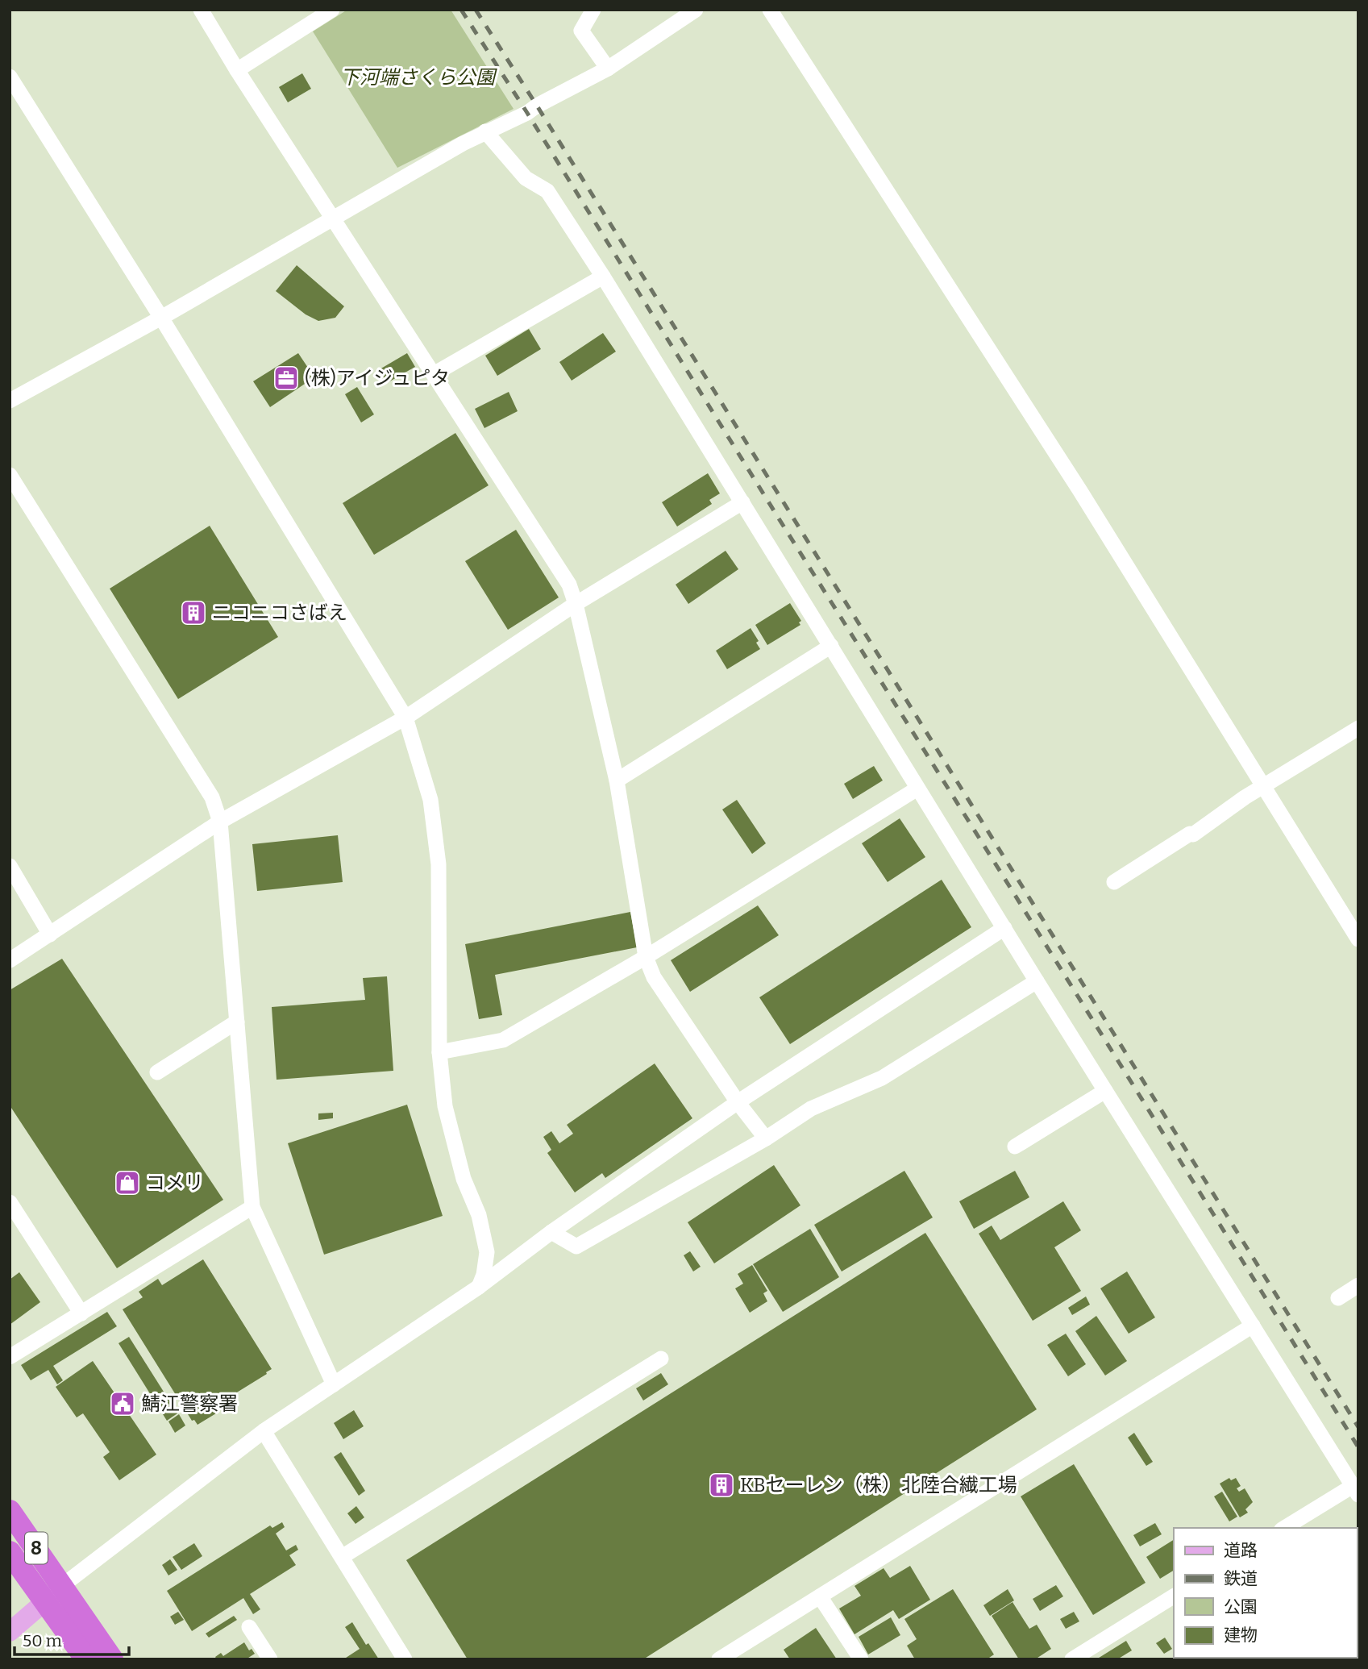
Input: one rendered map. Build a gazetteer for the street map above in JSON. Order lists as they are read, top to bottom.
{
  "streets": {
    "highway": ["8"]
  },
  "parks": ["下河端さくら公園"],
  "places": {
    "office": ["(株)アイジュピタ"],
    "building": ["ニコニコさばえ", "KBセーレン（株）北陸合繊工場"],
    "shop": ["コメリ"],
    "public building": ["鯖江警察署"]
  },
  "legend": [
    "道路",
    "鉄道",
    "公園",
    "建物"
  ],
  "scale_bar": "50 m"
}
